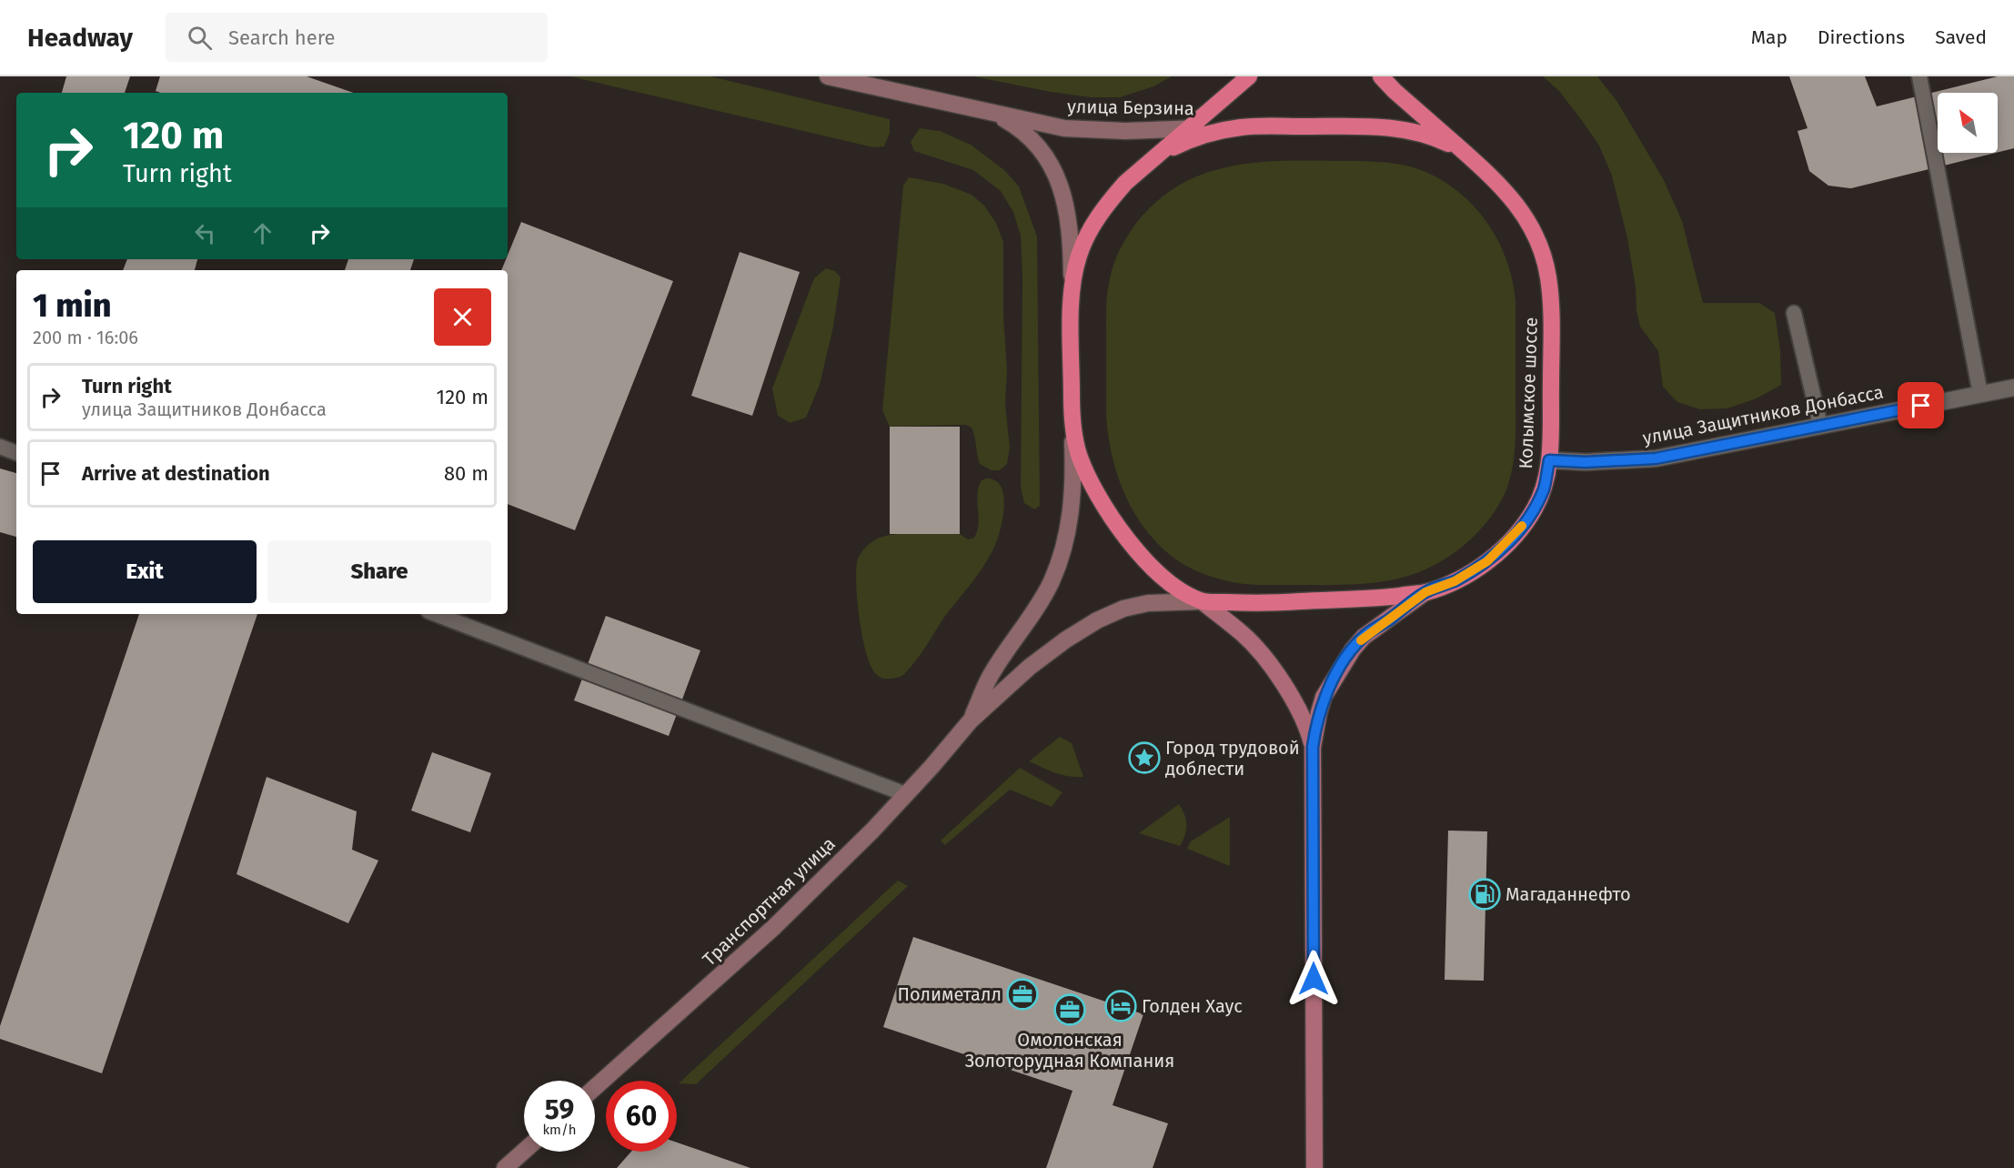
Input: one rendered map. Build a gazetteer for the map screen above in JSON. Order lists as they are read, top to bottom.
{
  "streets": {
    "highway": ["Колымское шоссе"],
    "main road": ["улица Берзина", "Транспортная улица"],
    "street": ["улица Защитников Донбасса"]
  },
  "crossings": [
    ["улица Берзина", "Колымское шоссе"],
    ["Колымское шоссе", "улица Защитников Донбасса"],
    ["Колымское шоссе", "Транспортная улица"]
  ],
  "places": {
    "place": ["Город трудовой доблести"],
    "fuel station": ["Магаданнефто"],
    "office": ["Полиметалл", "Омолонская Золоторудная Компания"],
    "hotel": ["Голден Хаус"]
  },
  "north": "top left",
  "page": {
    "header": "Headway",
    "search": "Search here",
    "nav": ["Map", "Directions", "Saved"],
    "turn": ["120 m", "Turn right"],
    "heading": ["1 min", "200 m · 16:06"],
    "list": [
      {
        "name": "Turn right",
        "note": "улица Защитников Донбасса",
        "value": "120 m"
      },
      {
        "name": "Arrive at destination",
        "value": "80 m"
      }
    ],
    "buttons": ["Exit", "Share"],
    "speed": "59 km/h",
    "limit": "60"
  }
}
